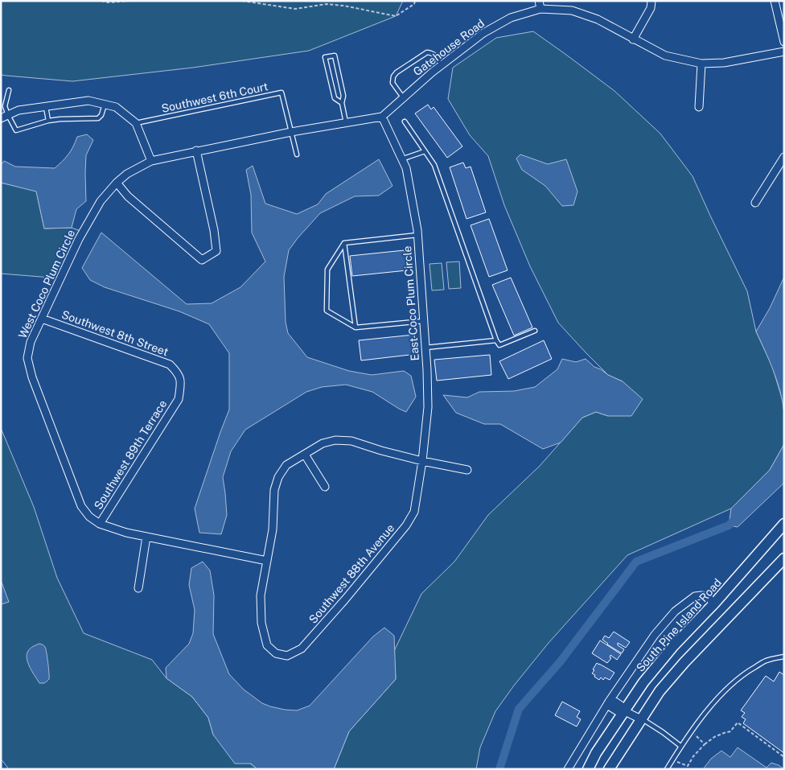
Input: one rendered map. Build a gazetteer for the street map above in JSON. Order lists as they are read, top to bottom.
{
  "streets": {
    "main road": ["South Pine Island Road"],
    "street": [
      "Gatehouse Road",
      "West Coco Plum Circle",
      "East Coco Plum Circle",
      "Southwest 8th Street",
      "Southwest 89th Terrace",
      "Southwest 88th Avenue"
    ],
    "lane": ["Southwest 6th Court"]
  },
  "crossings": [
    ["Gatehouse Road", "East Coco Plum Circle"],
    ["West Coco Plum Circle", "Southwest 8th Street"],
    ["West Coco Plum Circle", "Southwest 89th Terrace"],
    ["East Coco Plum Circle", "Southwest 88th Avenue"],
    ["Southwest 8th Street", "Southwest 89th Terrace"]
  ]
}
